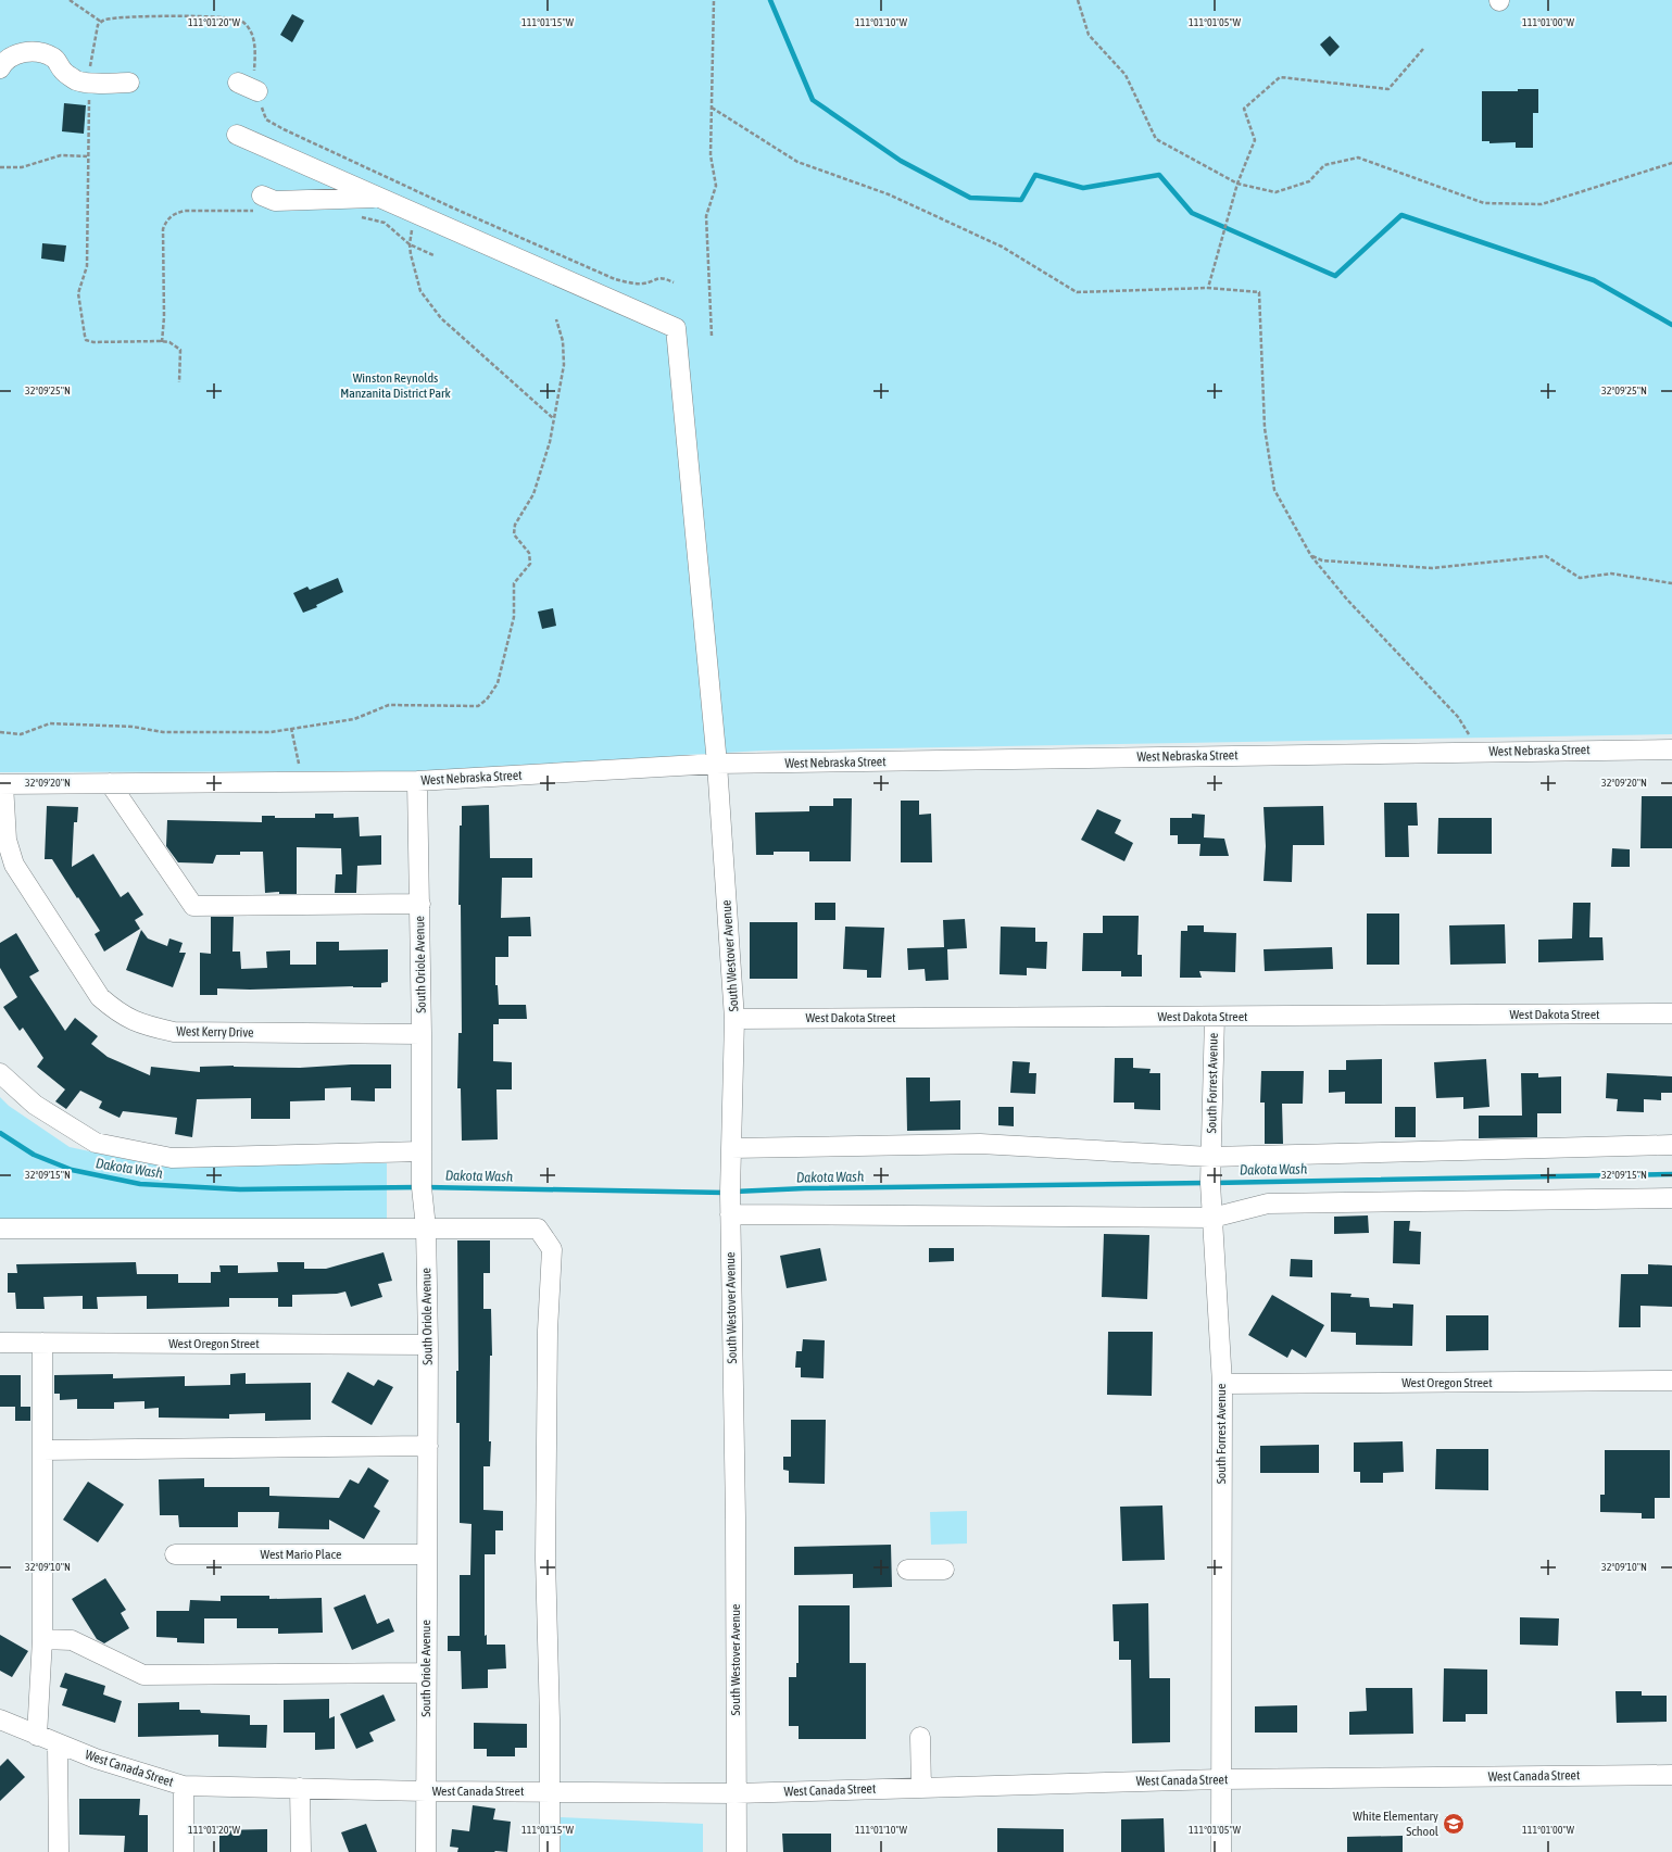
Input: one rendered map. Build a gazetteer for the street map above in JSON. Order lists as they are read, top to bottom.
{
  "streets": {
    "street": [
      "West Nebraska Street",
      "South Westover Avenue",
      "South Oriole Avenue",
      "West Dakota Street",
      "West Kerry Drive",
      "South Forrest Avenue",
      "West Oregon Street",
      "West Mario Place",
      "West Canada Street"
    ]
  },
  "crossings": [
    ["West Nebraska Street", "South Westover Avenue"],
    ["West Nebraska Street", "South Oriole Avenue"],
    ["West Nebraska Street", "West Kerry Drive"],
    ["South Westover Avenue", "West Dakota Street"],
    ["South Westover Avenue", "West Canada Street"],
    ["South Oriole Avenue", "West Kerry Drive"],
    ["South Oriole Avenue", "West Oregon Street"],
    ["South Oriole Avenue", "West Mario Place"],
    ["South Oriole Avenue", "West Canada Street"],
    ["West Dakota Street", "South Forrest Avenue"],
    ["South Forrest Avenue", "West Oregon Street"],
    ["South Forrest Avenue", "West Canada Street"]
  ],
  "water": ["Dakota Wash"],
  "parks": ["Winston Reynolds Manzanita District Park"],
  "places": {
    "school or university": ["White Elementary School"]
  },
  "coordinates": [
    "111°01'20\"W",
    "111°01'15\"W",
    "111°01'10\"W",
    "111°01'05\"W",
    "111°01'00\"W",
    "32°09'25\"N",
    "32°09'20\"N",
    "32°09'15\"N",
    "32°09'10\"N"
  ]
}
